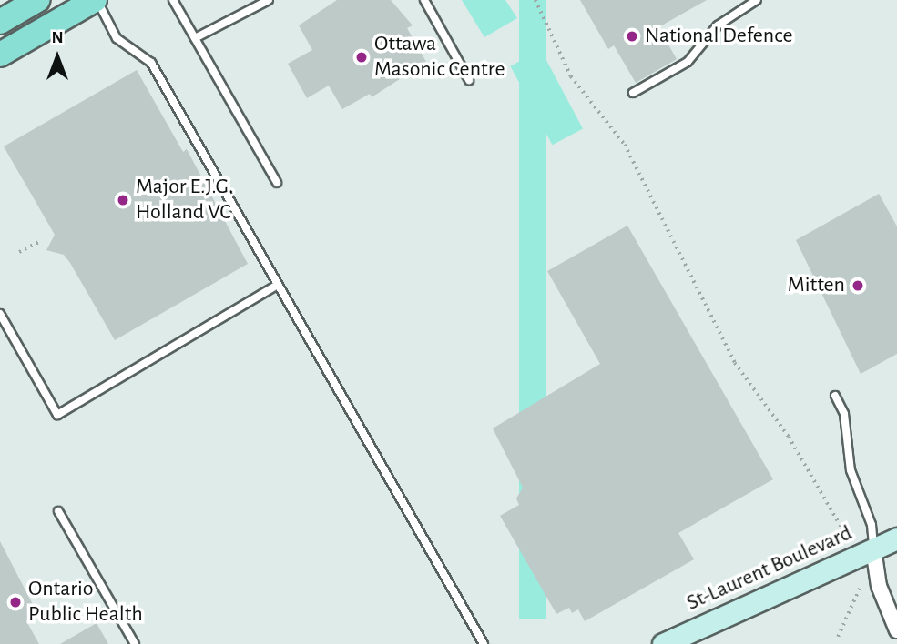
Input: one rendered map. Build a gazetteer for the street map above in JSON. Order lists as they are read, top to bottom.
{
  "streets": {
    "street": ["St-Laurent Boulevard"]
  },
  "places": [
    "National Defence",
    "Ottawa Masonic Centre",
    "Major E.J.G. Holland VC",
    "Mitten",
    "Ontario Public Health"
  ],
  "north": "top"
}
